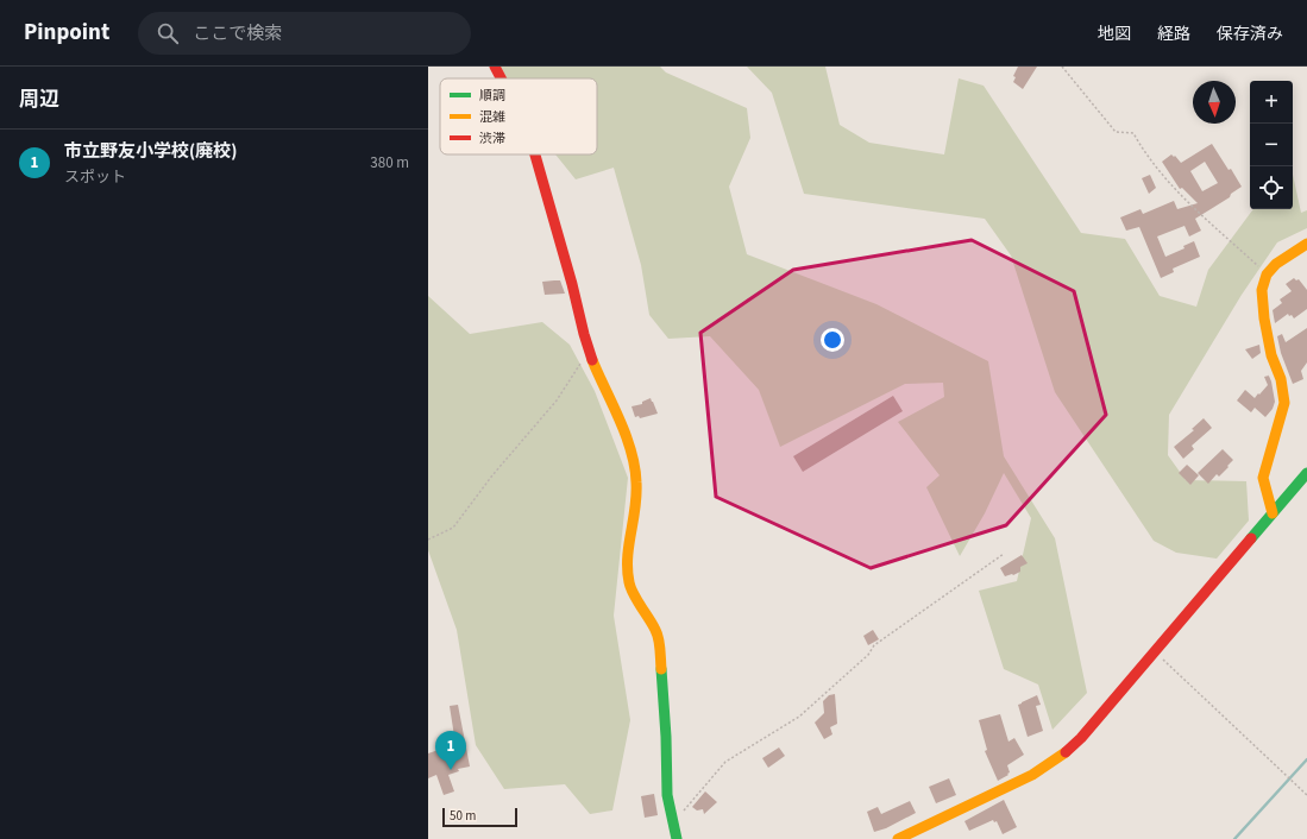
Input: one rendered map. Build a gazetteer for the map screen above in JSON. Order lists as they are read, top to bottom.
{
  "legend": ["順調", "混雑", "渋滞"],
  "scale_bar": "50 m",
  "north": "bottom",
  "page": {
    "header": "Pinpoint",
    "search": "ここで検索",
    "nav": ["地図", "経路", "保存済み"],
    "heading": "周辺",
    "map_buttons": ["+", "−"],
    "list": [
      {
        "mark": "1",
        "name": "市立野友小学校(廃校)",
        "note": "スポット",
        "value": "380 m"
      }
    ],
    "pins": "1",
    "scale": "50 m"
  }
}
